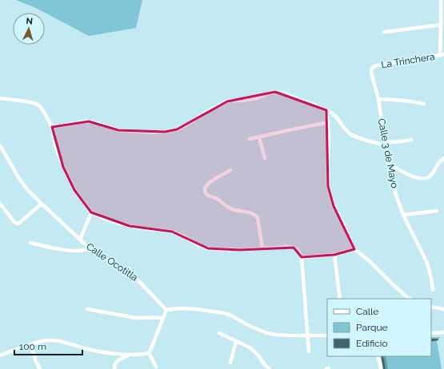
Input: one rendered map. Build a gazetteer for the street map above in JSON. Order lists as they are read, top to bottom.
{
  "streets": {
    "street": ["La Trinchera", "Calle 3 de Mayo", "Calle Ocotitla"]
  },
  "crossings": [
    ["La Trinchera", "Calle 3 de Mayo"]
  ],
  "legend": ["Calle", "Parque", "Edificio"],
  "scale_bar": "100 m",
  "north": "top"
}
